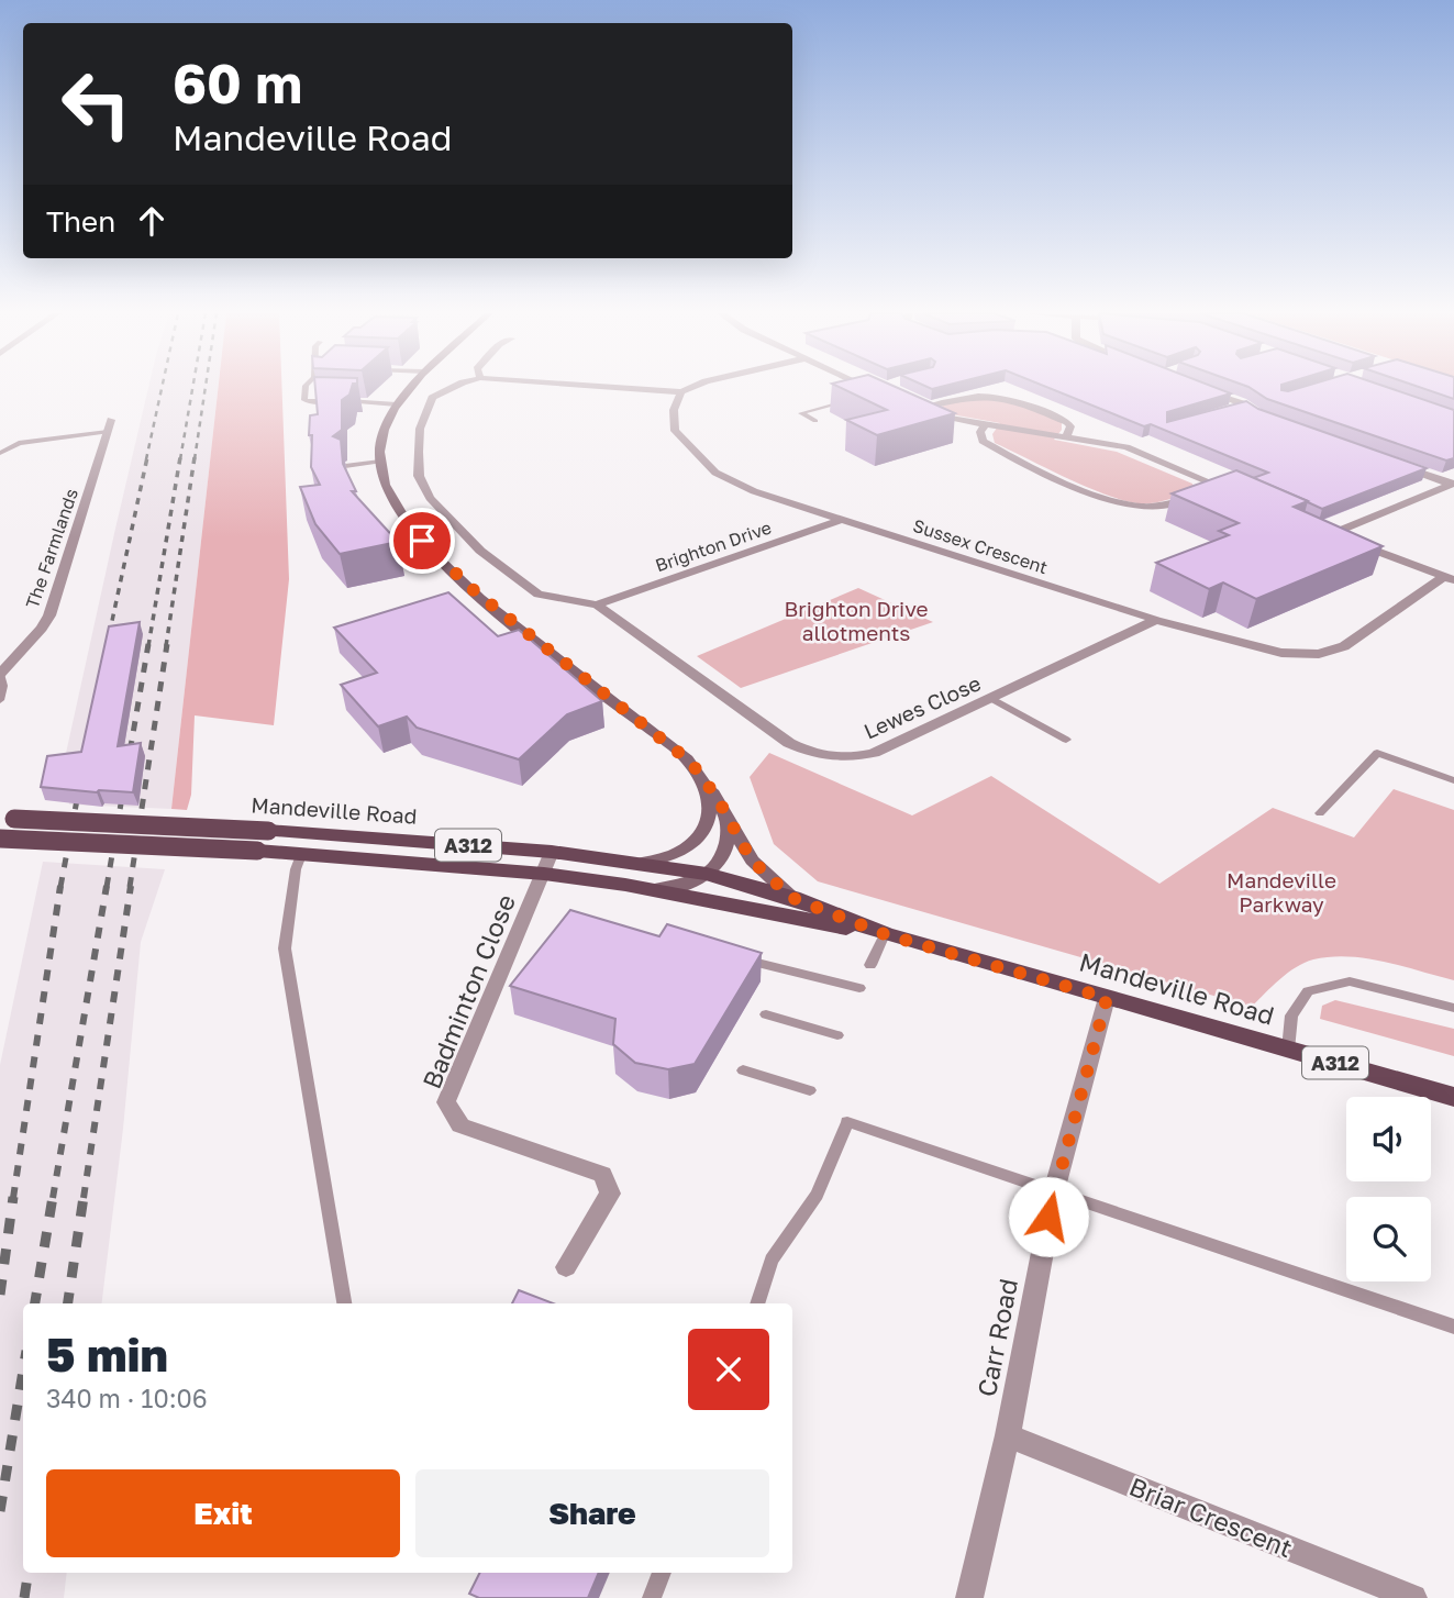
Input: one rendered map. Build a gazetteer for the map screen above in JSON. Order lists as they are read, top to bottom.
{
  "streets": {
    "main road": ["Mandeville Road", "A312"],
    "street": [
      "Brighton Drive",
      "Sussex Crescent",
      "The Farmlands",
      "Lewes Close",
      "Badminton Close",
      "Carr Road",
      "Briar Crescent"
    ]
  },
  "crossings": [
    ["Brighton Drive", "Sussex Crescent"],
    ["Brighton Drive", "Lewes Close"],
    ["Sussex Crescent", "Lewes Close"],
    ["Mandeville Road", "Badminton Close"],
    ["Mandeville Road", "Carr Road"],
    ["Carr Road", "Briar Crescent"]
  ],
  "parks": ["Brighton Drive allotments", "Mandeville Parkway"],
  "page": {
    "turn": ["60 m", "Mandeville Road"],
    "then": "Then",
    "heading": ["5 min", "340 m · 10:06"],
    "buttons": ["Exit", "Share"]
  }
}
